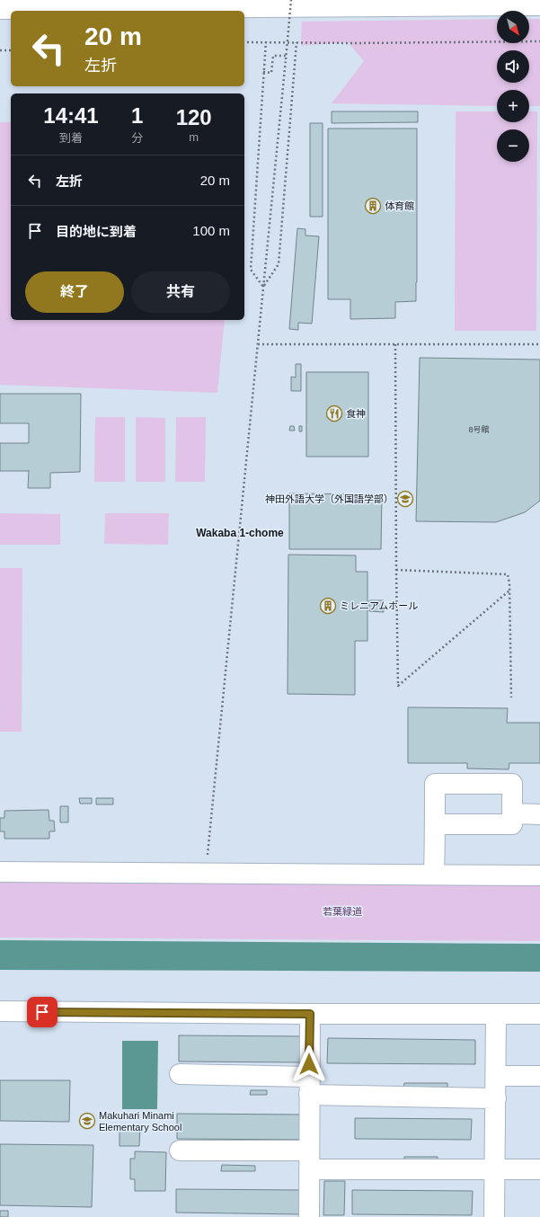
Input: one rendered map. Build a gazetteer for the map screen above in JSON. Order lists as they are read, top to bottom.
{
  "districts": ["Wakaba 1-chome"],
  "parks": ["若葉緑道"],
  "places": {
    "building": ["体育館", "ミレニアムホール"],
    "restaurant": ["食神"],
    "school or university": ["神田外語大学（外国語学部）", "Makuhari Minami Elementary School"]
  },
  "house_numbers": ["8号館"],
  "north": "bottom right",
  "page": {
    "map_buttons": ["+", "−"],
    "turn": ["20 m", "左折"],
    "eta": [
      "14:41",
      "到着",
      "1",
      "分",
      "120",
      "m"
    ],
    "list": [
      {
        "name": "左折",
        "value": "20 m"
      },
      {
        "name": "目的地に到着",
        "value": "100 m"
      }
    ],
    "buttons": ["終了", "共有"]
  }
}
